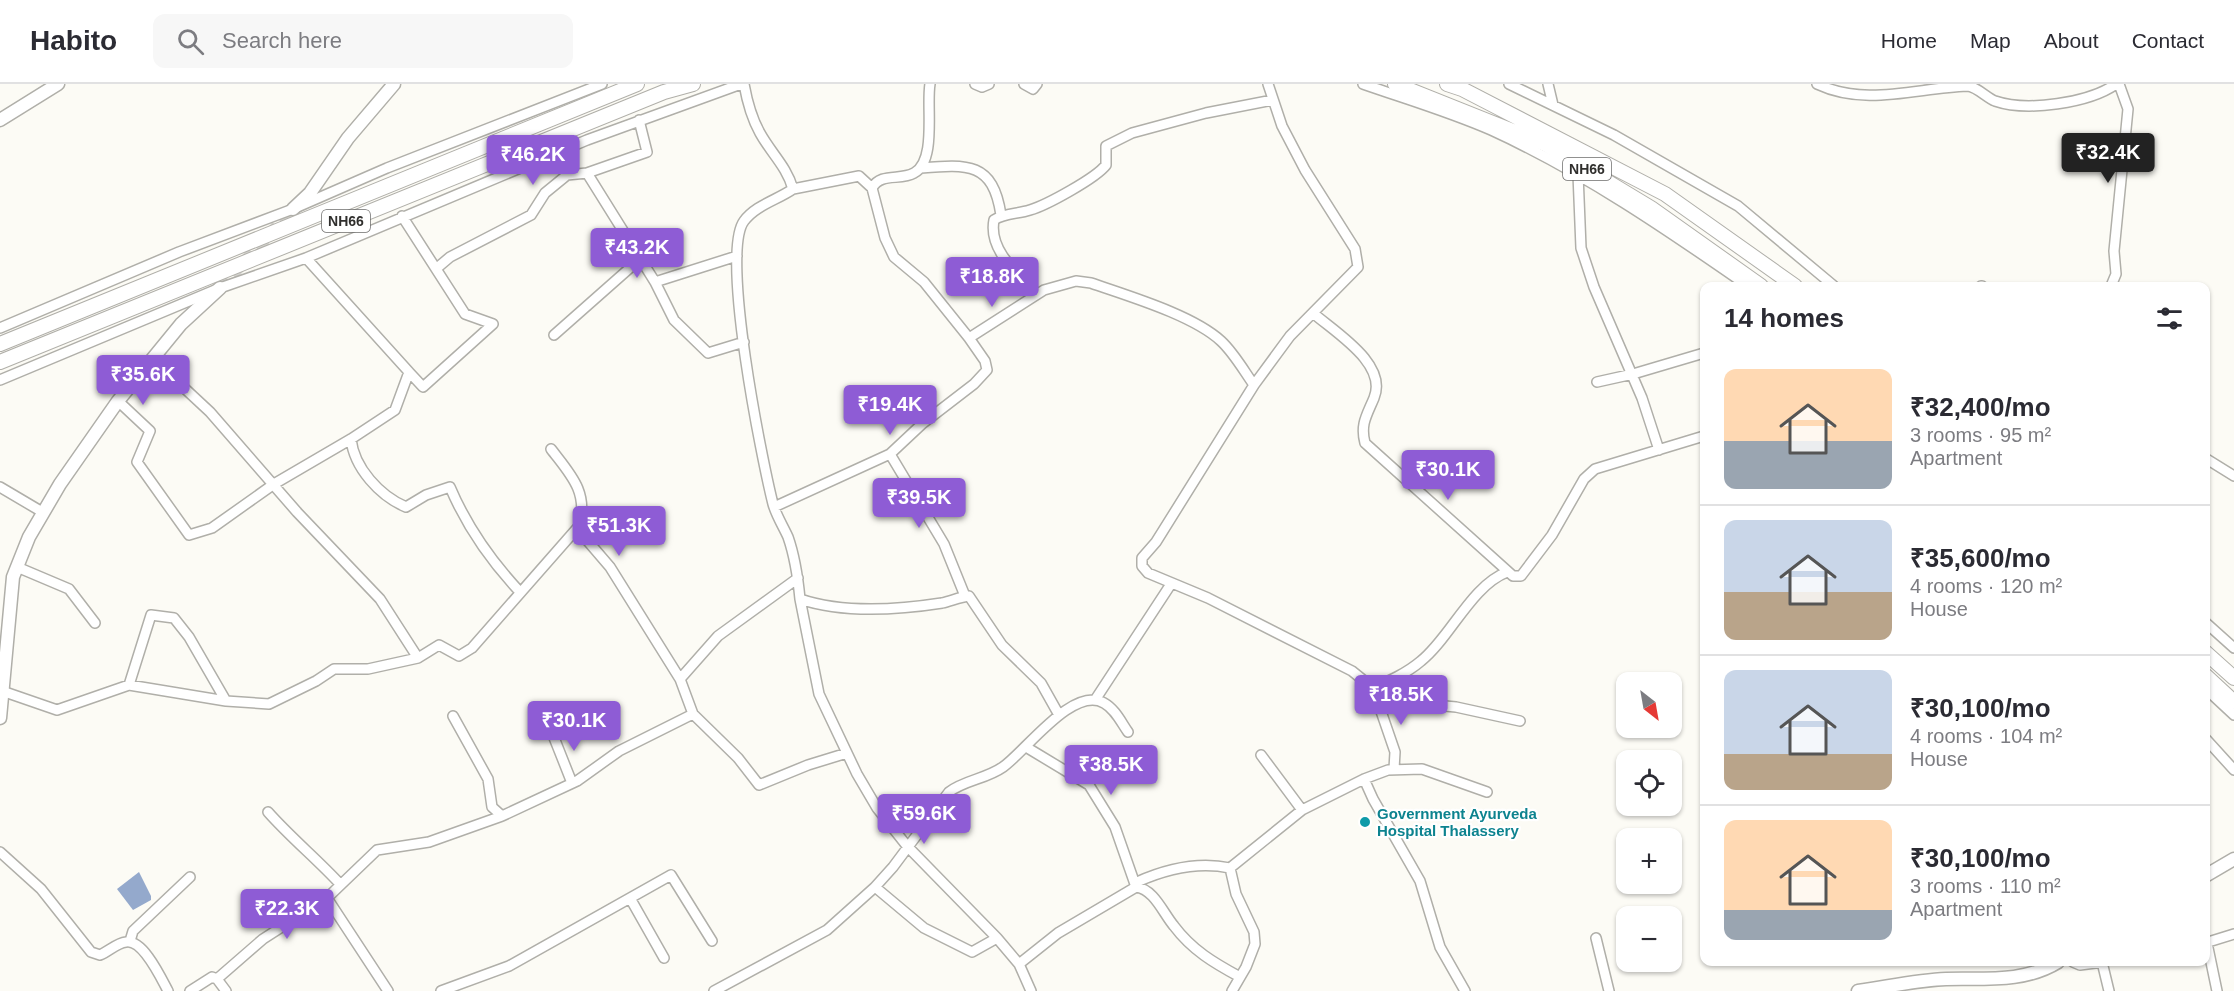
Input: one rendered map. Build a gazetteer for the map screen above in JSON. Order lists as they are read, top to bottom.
{
  "streets": {
    "highway": ["NH66"]
  },
  "places": ["Government Ayurveda Hospital Thalassery"],
  "north": "bottom right",
  "page": {
    "header": "Habito",
    "search": "Search here",
    "nav": [
      "Home",
      "Map",
      "About",
      "Contact"
    ],
    "price": [
      "₹32.4K",
      "₹46.2K",
      "₹43.2K",
      "₹18.8K",
      "₹35.6K",
      "₹19.4K",
      "₹30.1K",
      "₹39.5K",
      "₹51.3K",
      "₹18.5K",
      "₹30.1K",
      "₹38.5K",
      "₹59.6K",
      "₹22.3K"
    ],
    "heading": "14 homes",
    "list": [
      {
        "name": "₹32,400/mo",
        "note": "3 rooms · 95 m² · Apartment"
      },
      {
        "name": "₹35,600/mo",
        "note": "4 rooms · 120 m² · House"
      },
      {
        "name": "₹30,100/mo",
        "note": "4 rooms · 104 m² · House"
      },
      {
        "name": "₹30,100/mo",
        "note": "3 rooms · 110 m² · Apartment"
      }
    ],
    "map_buttons": ["+", "−"]
  }
}
